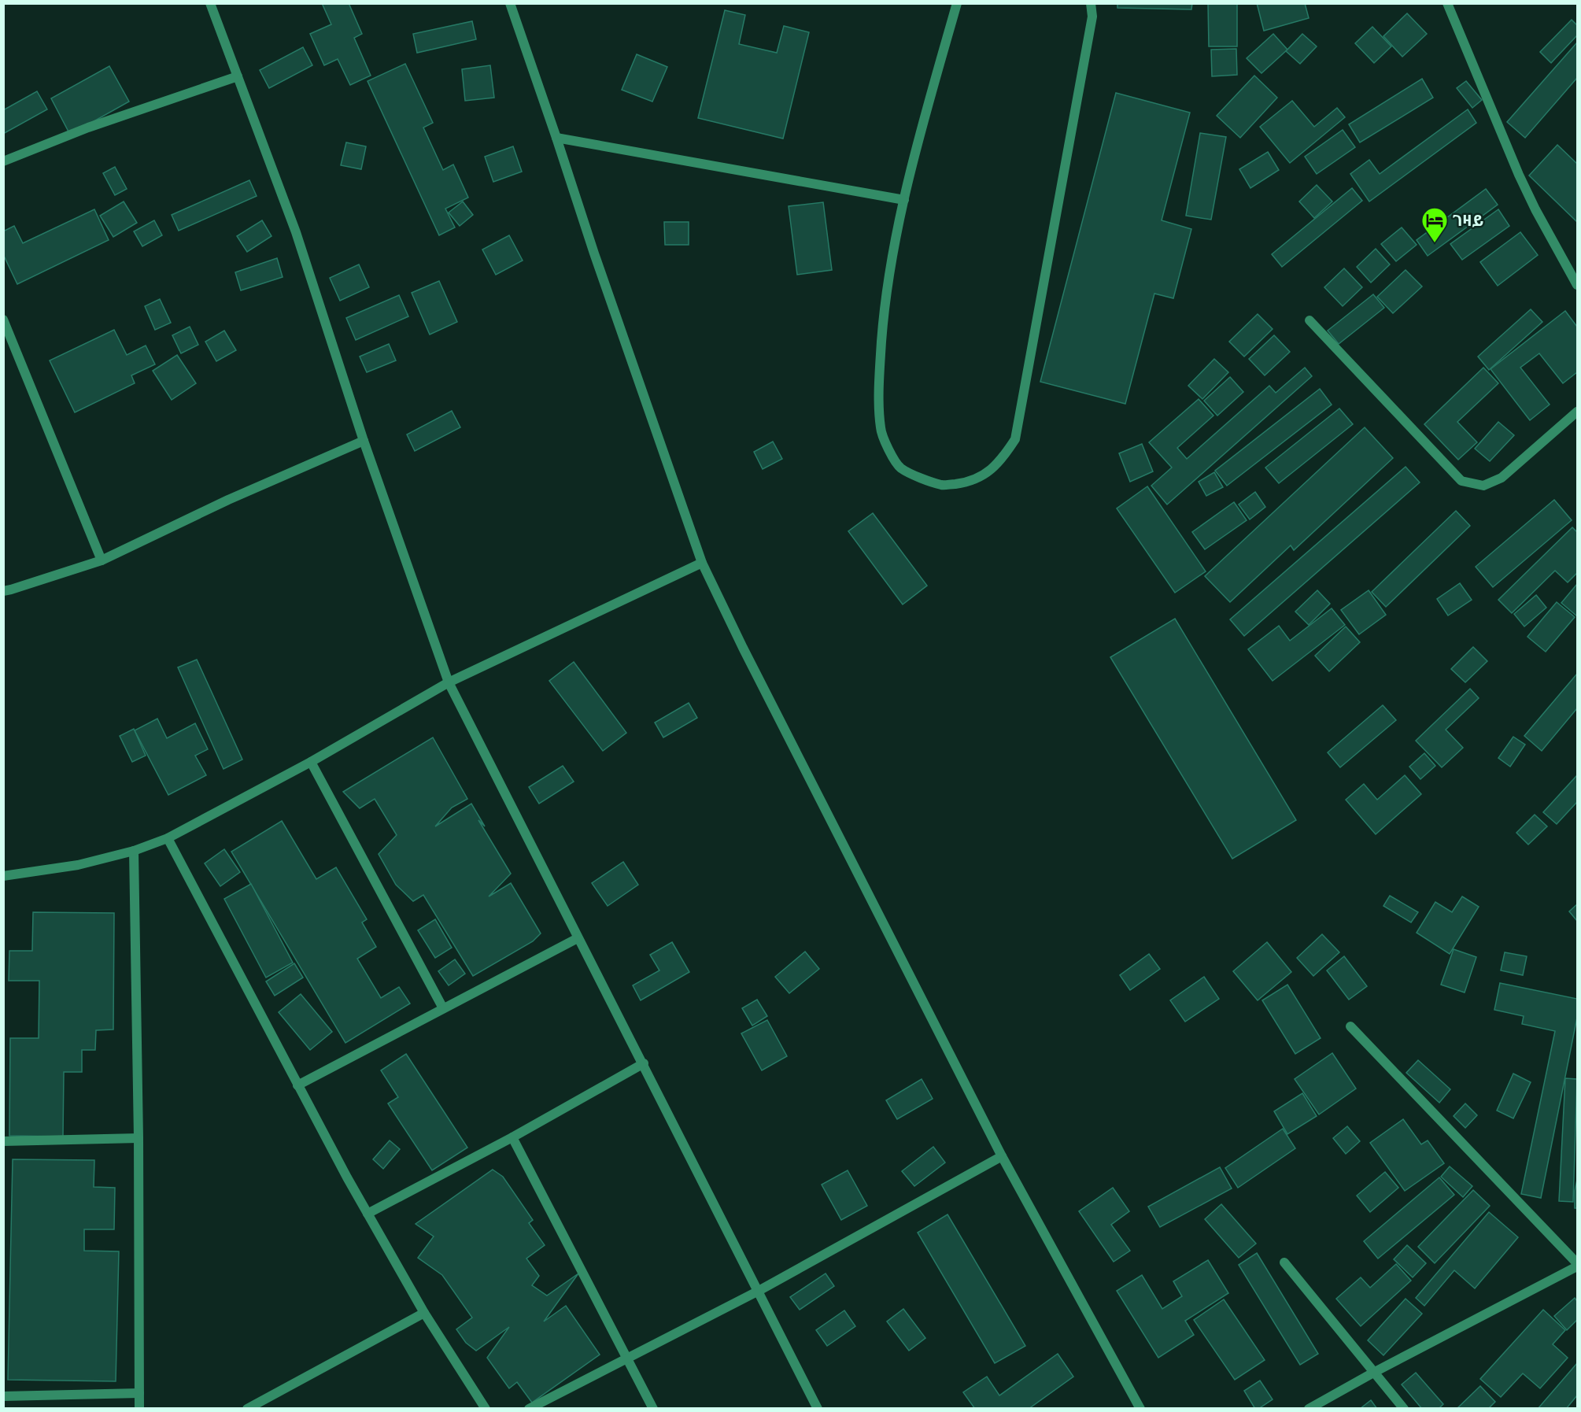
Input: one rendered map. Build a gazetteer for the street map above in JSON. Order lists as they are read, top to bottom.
{
  "places": {
    "hotel": ["ገዛይ"]
  }
}
